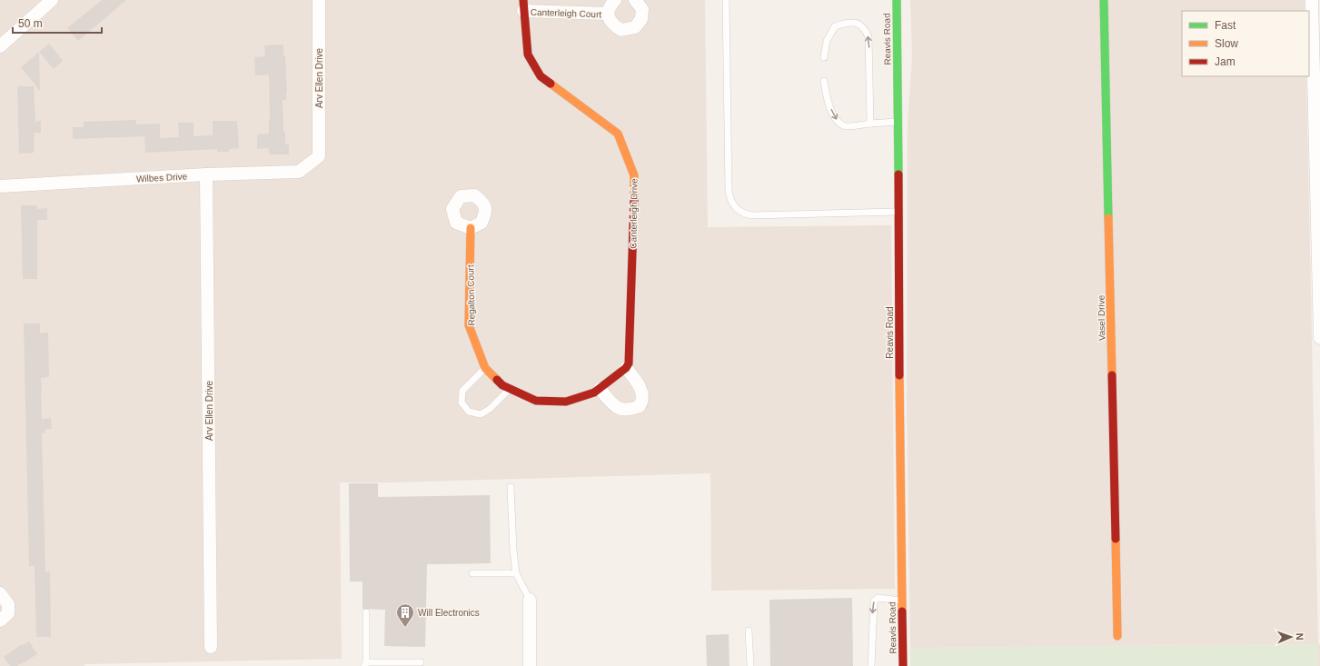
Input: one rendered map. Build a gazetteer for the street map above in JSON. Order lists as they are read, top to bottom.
{
  "streets": {
    "street": [
      "Canterleigh Court",
      "Reavis Road",
      "Arv Ellen Drive",
      "Wilbes Drive",
      "Canterleigh Drive",
      "Regalton Court",
      "Vasel Drive"
    ]
  },
  "crossings": [
    ["Canterleigh Court", "Canterleigh Drive"],
    ["Arv Ellen Drive", "Wilbes Drive"],
    ["Canterleigh Drive", "Regalton Court"]
  ],
  "places": {
    "building": ["Will Electronics"]
  },
  "legend": ["Fast", "Slow", "Jam"],
  "scale_bar": "50 m",
  "north": "right"
}
